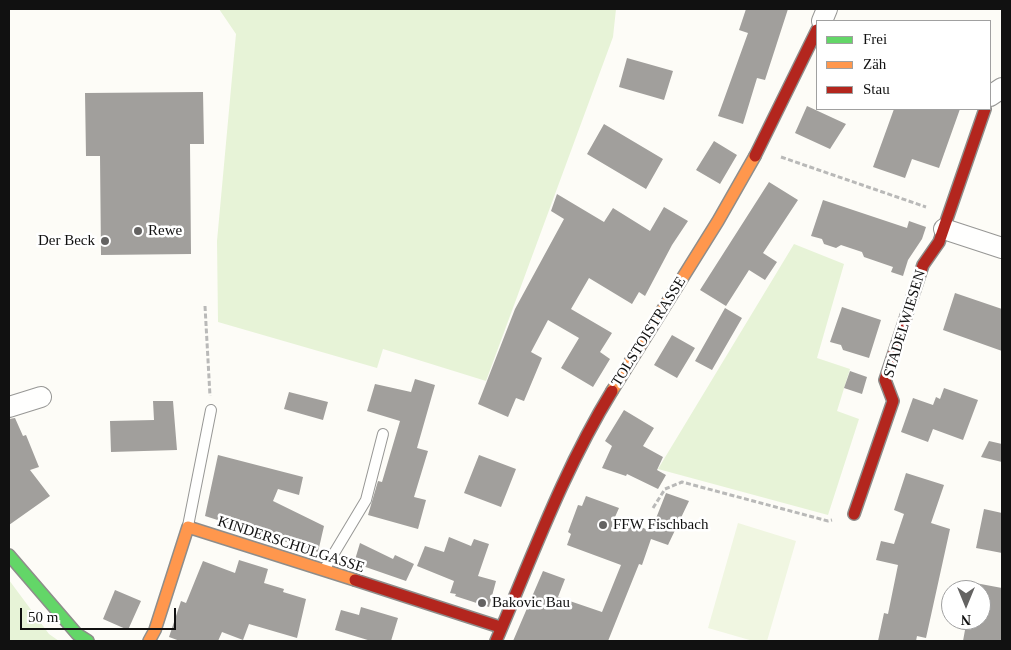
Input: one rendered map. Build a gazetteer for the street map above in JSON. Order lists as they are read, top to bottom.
{
  "streets": {
    "street": ["STADELWIESEN", "TOLSTOISTRASSE", "KINDERSCHULGASSE"]
  },
  "crossings": [
    ["TOLSTOISTRASSE", "KINDERSCHULGASSE"]
  ],
  "places": [
    "Rewe",
    "Der Beck",
    "FFW Fischbach",
    "Bakovic Bau"
  ],
  "legend": ["Frei", "Zäh", "Stau"],
  "scale_bar": "50 m",
  "north": "bottom"
}
